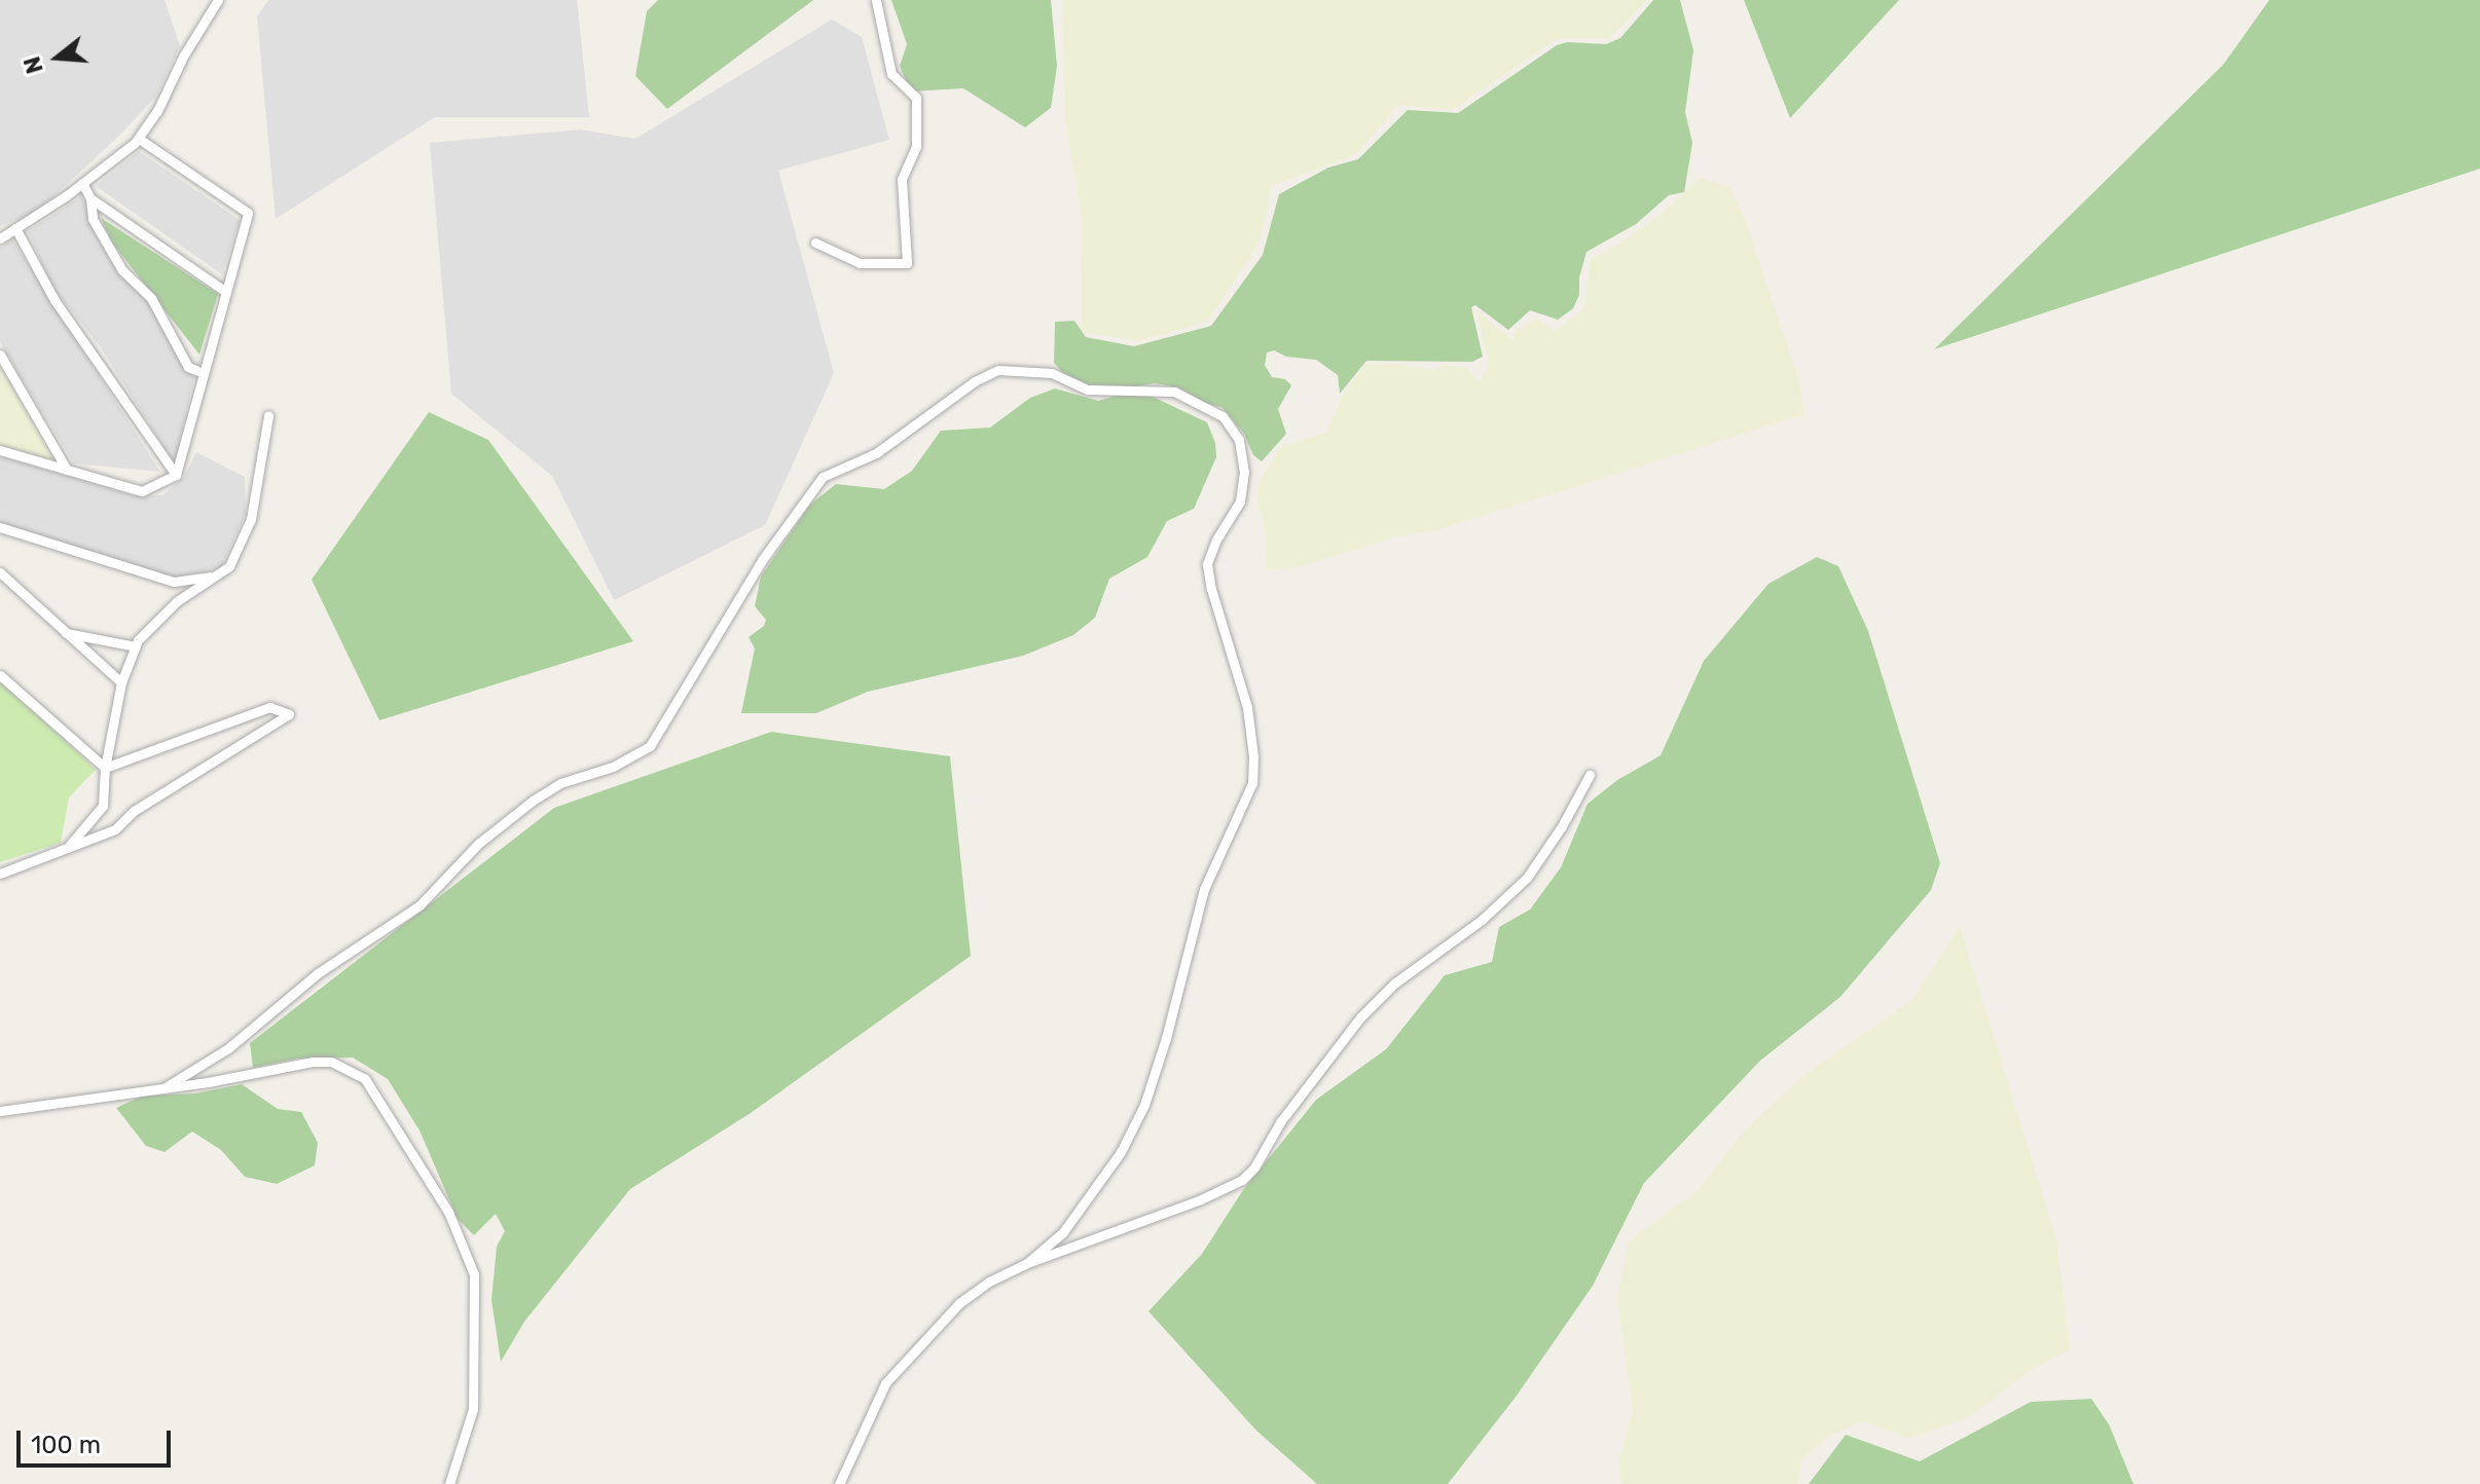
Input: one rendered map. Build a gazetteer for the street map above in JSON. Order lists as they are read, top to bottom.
{
  "scale_bar": "100 m",
  "north": "left"
}
